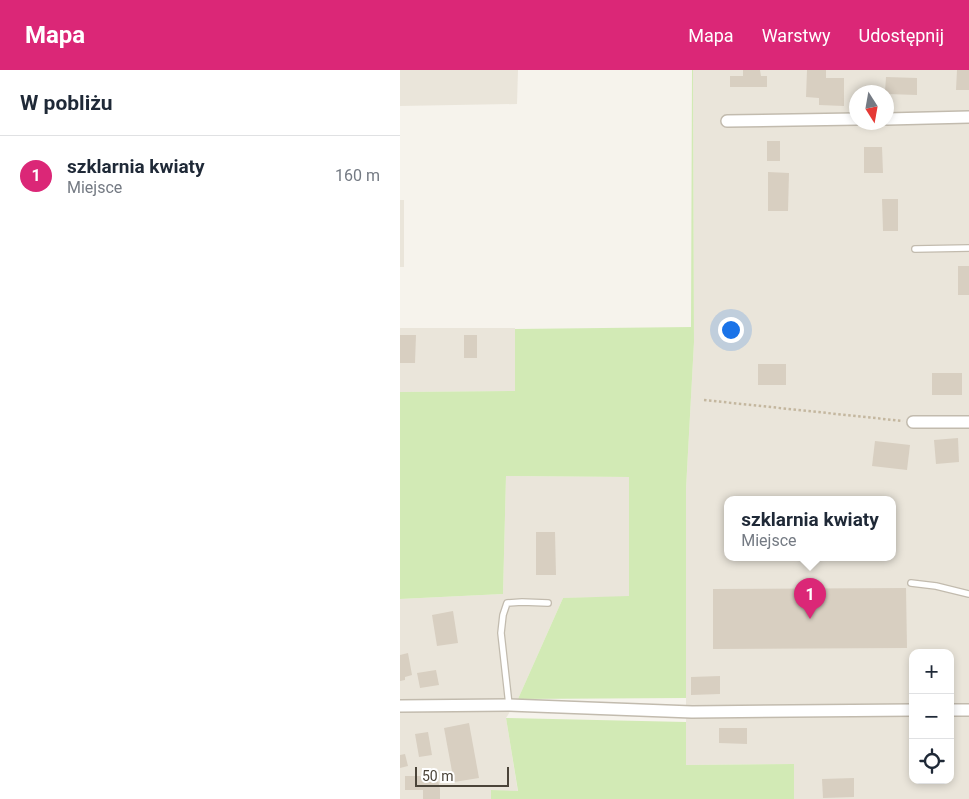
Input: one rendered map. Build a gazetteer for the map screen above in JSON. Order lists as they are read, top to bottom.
{
  "scale_bar": "50 m",
  "north": "bottom",
  "page": {
    "header": "Mapa",
    "nav": ["Mapa", "Warstwy", "Udostępnij"],
    "heading": "W pobliżu",
    "list": [
      {
        "mark": "1",
        "name": "szklarnia kwiaty",
        "note": "Miejsce",
        "value": "160 m"
      }
    ],
    "popup": ["szklarnia kwiaty", "Miejsce"],
    "pins": "1",
    "map_buttons": ["+", "−"],
    "scale": "50 m"
  }
}
